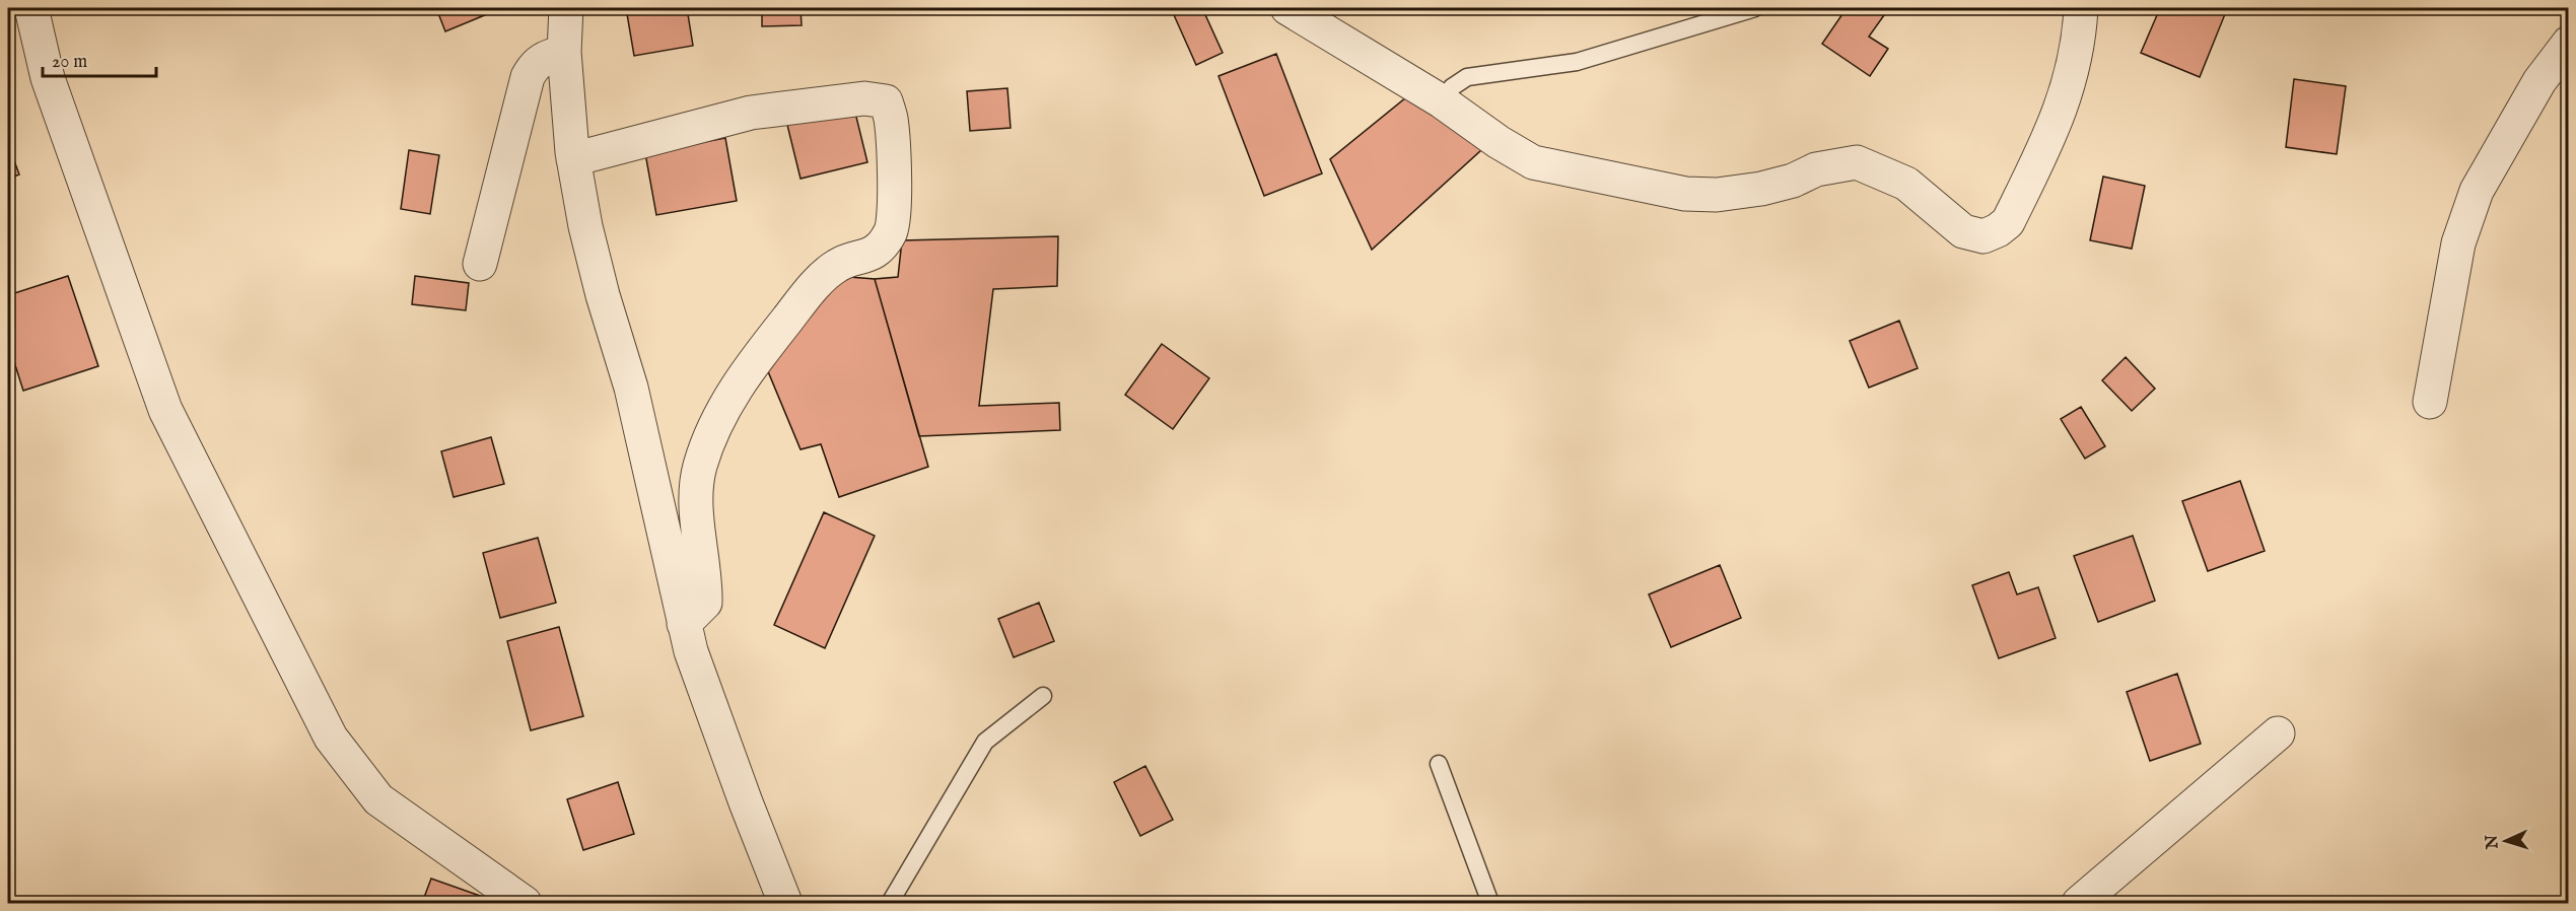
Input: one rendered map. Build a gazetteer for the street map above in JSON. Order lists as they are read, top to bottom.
{
  "scale_bar": "20 m",
  "north": "left"
}
